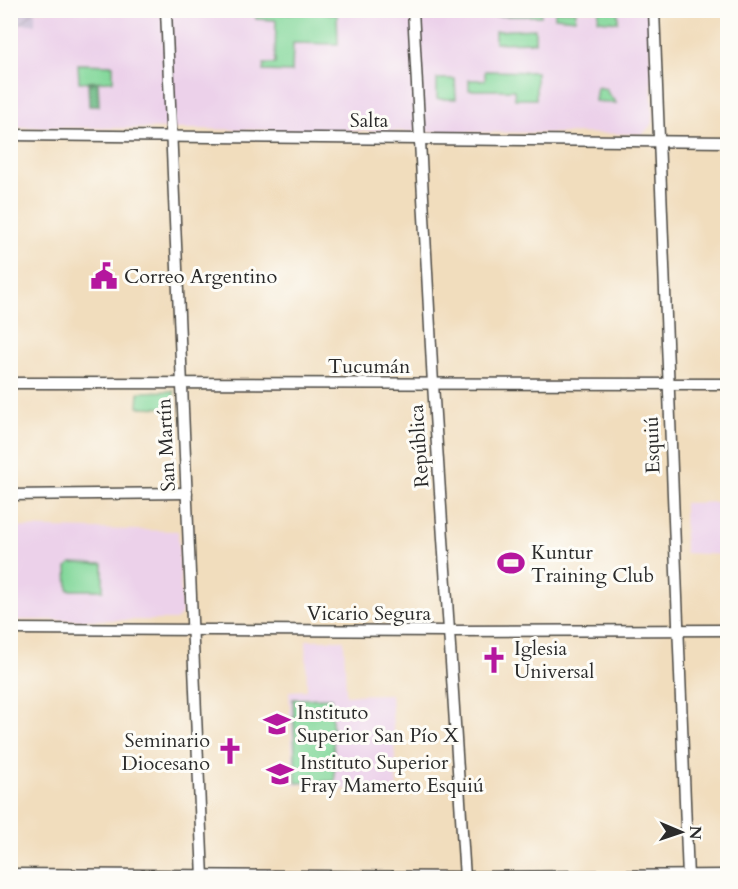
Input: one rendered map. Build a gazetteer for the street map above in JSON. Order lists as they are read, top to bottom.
{
  "streets": {
    "street": [
      "Salta",
      "Tucumán",
      "San Martín",
      "Esquiú",
      "República",
      "Vicario Segura"
    ]
  },
  "crossings": [
    ["Salta", "San Martín"],
    ["Salta", "Esquiú"],
    ["Salta", "República"],
    ["Tucumán", "San Martín"],
    ["Tucumán", "Esquiú"],
    ["Tucumán", "República"],
    ["San Martín", "Vicario Segura"],
    ["Esquiú", "Vicario Segura"],
    ["República", "Vicario Segura"]
  ],
  "places": {
    "public building": ["Correo Argentino"],
    "sports": ["Kuntur Training Club"],
    "church": ["Iglesia Universal", "Seminario Diocesano"],
    "school or university": ["Instituto Superior San Pío X", "Instituto Superior Fray Mamerto Esquiú"]
  },
  "north": "right"
}
